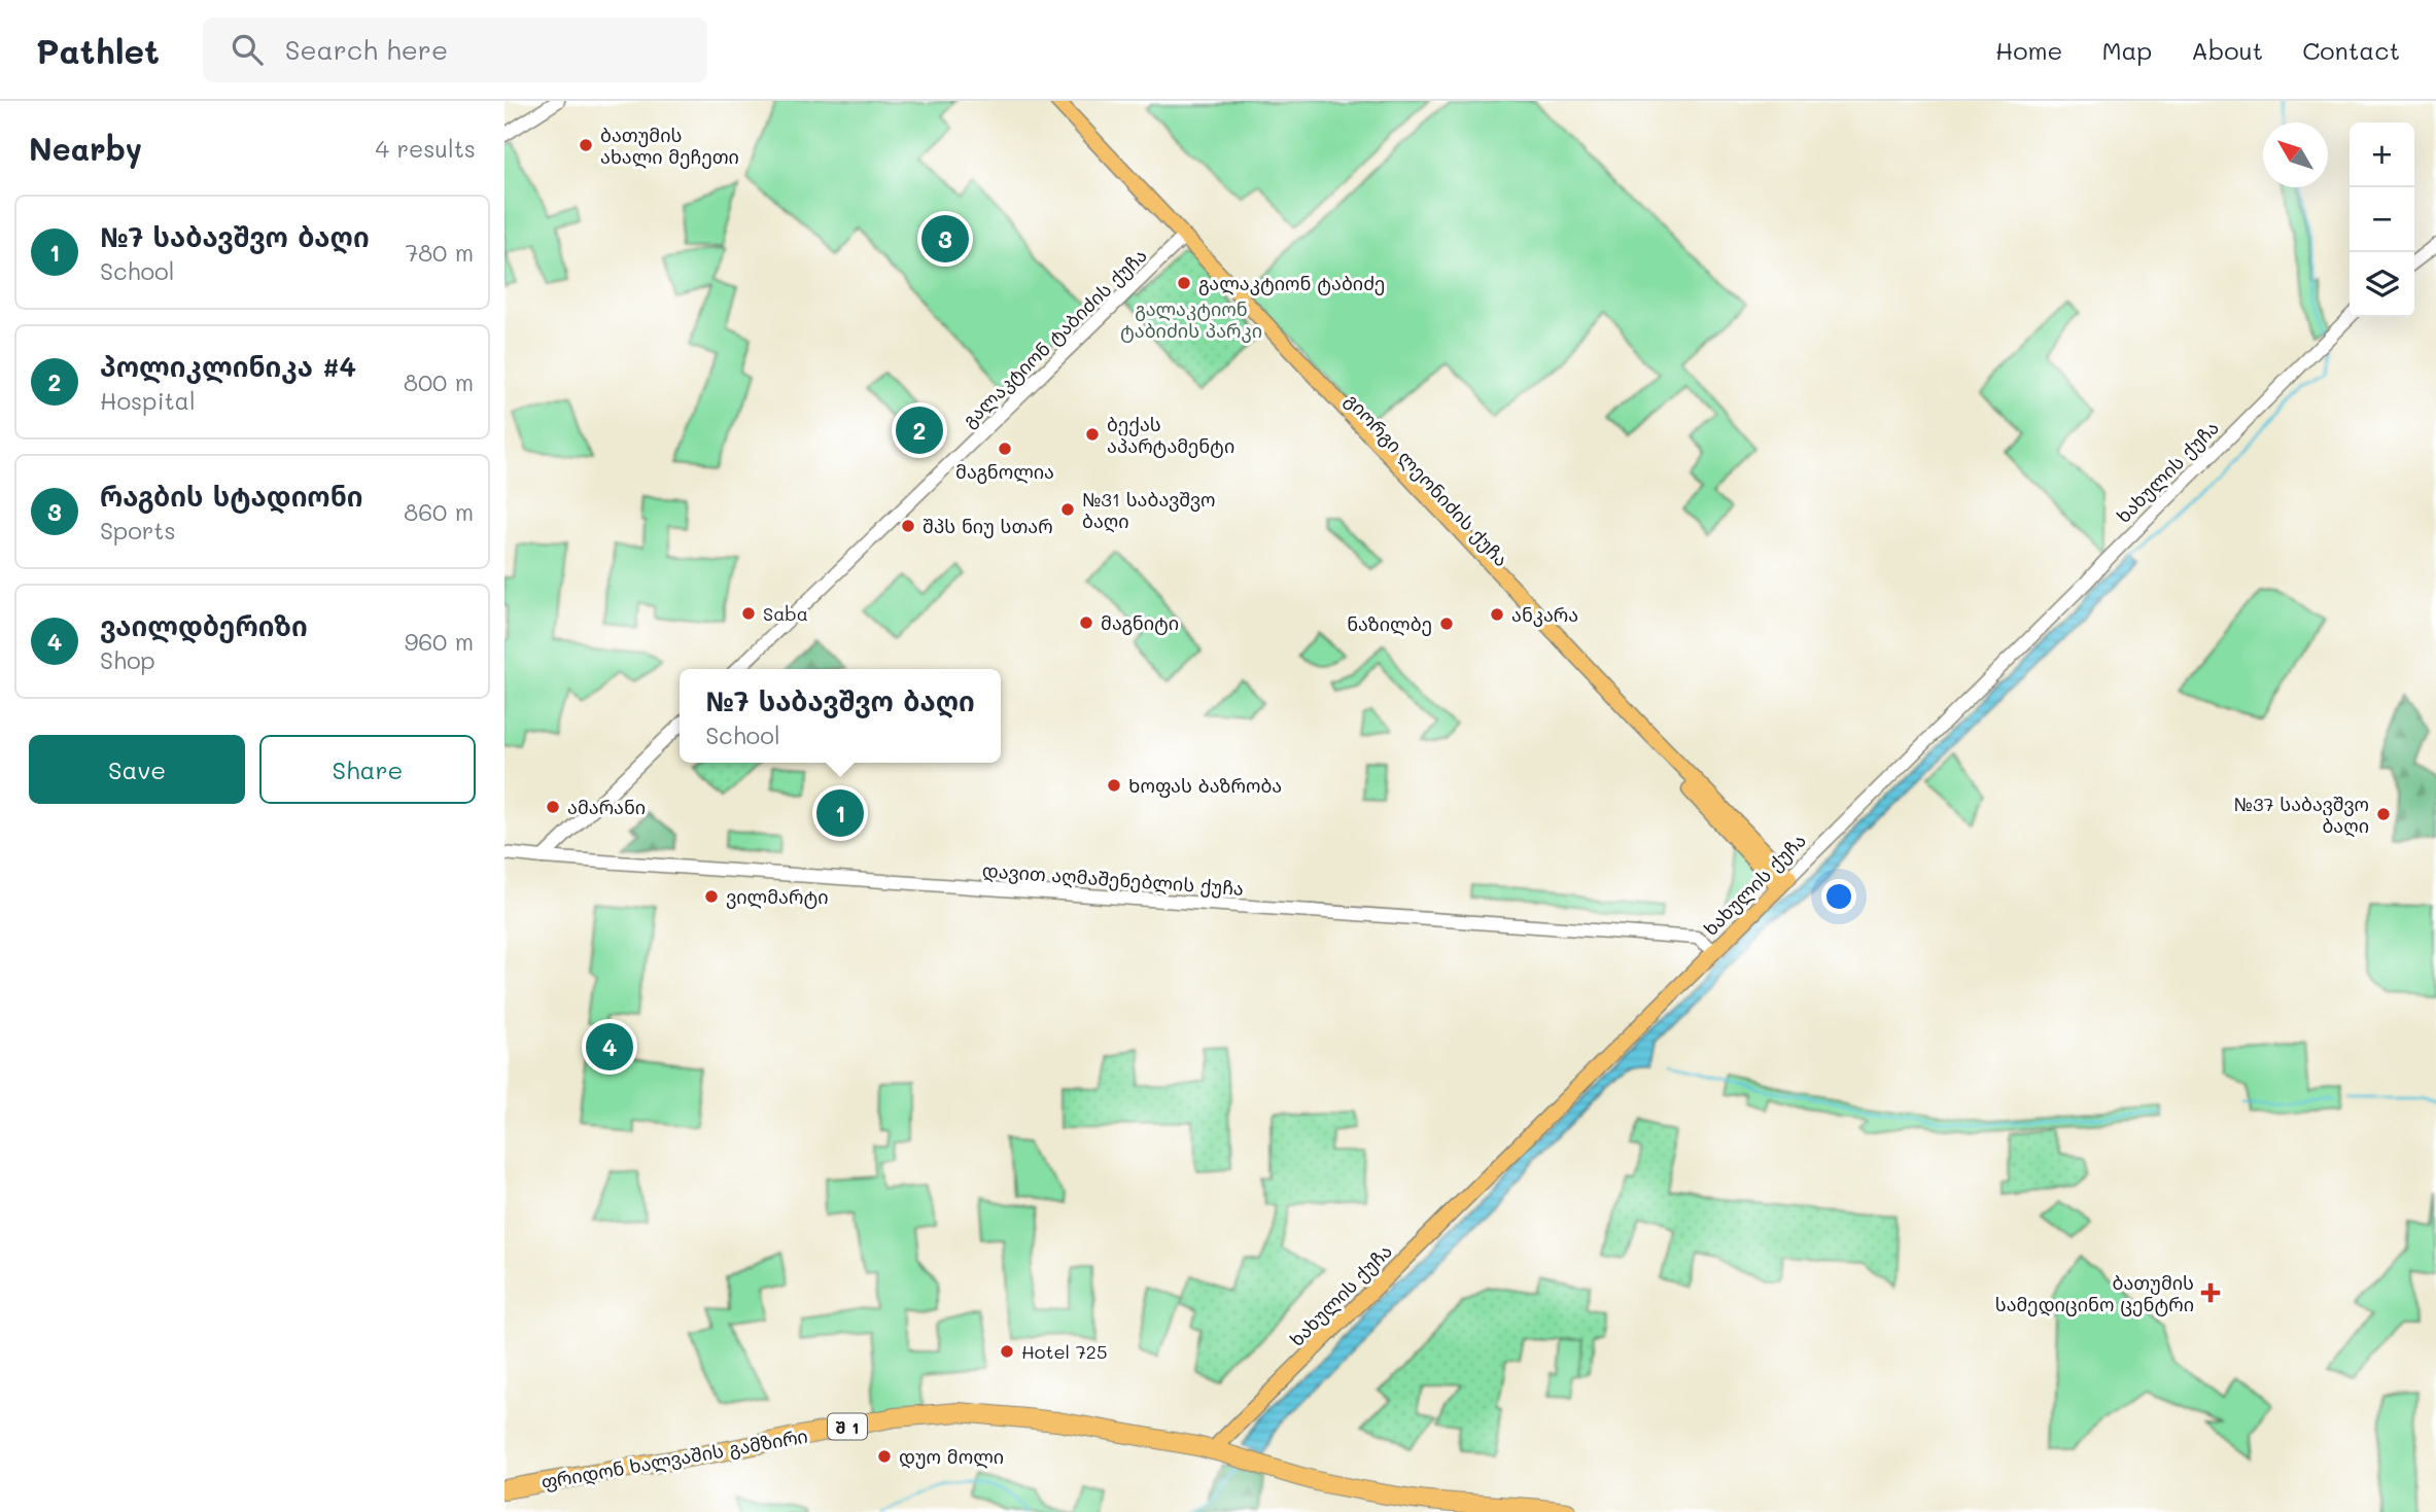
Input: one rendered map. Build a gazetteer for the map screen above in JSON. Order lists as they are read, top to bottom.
{
  "streets": {
    "highway": ["შ 1", "ფრიდონ ხალვაშის გამზირი"],
    "main road": ["ხახულის ქუჩა", "გიორგი ლეონიძის ქუჩა"],
    "street": ["გალაკტიონ ტაბიძის ქუჩა", "დავით აღმაშენებლის ქუჩა"]
  },
  "crossings": [
    ["გალაკტიონ ტაბიძის ქუჩა", "გიორგი ლეონიძის ქუჩა"],
    ["ხახულის ქუჩა", "გიორგი ლეონიძის ქუჩა"],
    ["ხახულის ქუჩა", "დავით აღმაშენებლის ქუჩა"],
    ["ხახულის ქუჩა", "ფრიდონ ხალვაშის გამზირი"]
  ],
  "parks": ["გალაკტიონ ტაბიძის პარკი"],
  "places": {
    "other": [
      "ბათუმის ახალი მეჩეთი",
      "გალაკტიონ ტაბიძე",
      "ბექას აპარტამენტი",
      "მაგნოლია",
      "№31 საბავშვო ბაღი",
      "შპს ნიუ სთარ",
      "Saba",
      "ანკარა",
      "მაგნიტი",
      "ნაზილბე",
      "Ხოფას Ბაზრობა",
      "ამარანი",
      "№37 საბავშვო ბაღი",
      "ვილმარტი",
      "Hotel 725",
      "დუო მოლი"
    ],
    "health": ["ბათუმის სამედიცინო ცენტრი"]
  },
  "north": "top left",
  "page": {
    "header": "Pathlet",
    "search": "Search here",
    "nav": [
      "Home",
      "Map",
      "About",
      "Contact"
    ],
    "heading": ["Nearby", "4 results"],
    "map_buttons": ["+", "−"],
    "list": [
      {
        "mark": "1",
        "name": "№7 საბავშვო ბაღი",
        "note": "School",
        "value": "780 m"
      },
      {
        "mark": "2",
        "name": "პოლიკლინიკა #4",
        "note": "Hospital",
        "value": "800 m"
      },
      {
        "mark": "3",
        "name": "რაგბის სტადიონი",
        "note": "Sports",
        "value": "860 m"
      },
      {
        "mark": "4",
        "name": "ვაილდბერიზი",
        "note": "Shop",
        "value": "960 m"
      }
    ],
    "pins": [
      "3",
      "2",
      "1",
      "4"
    ],
    "popup": ["№7 საბავშვო ბაღი", "School"],
    "buttons": ["Save", "Share"]
  }
}
